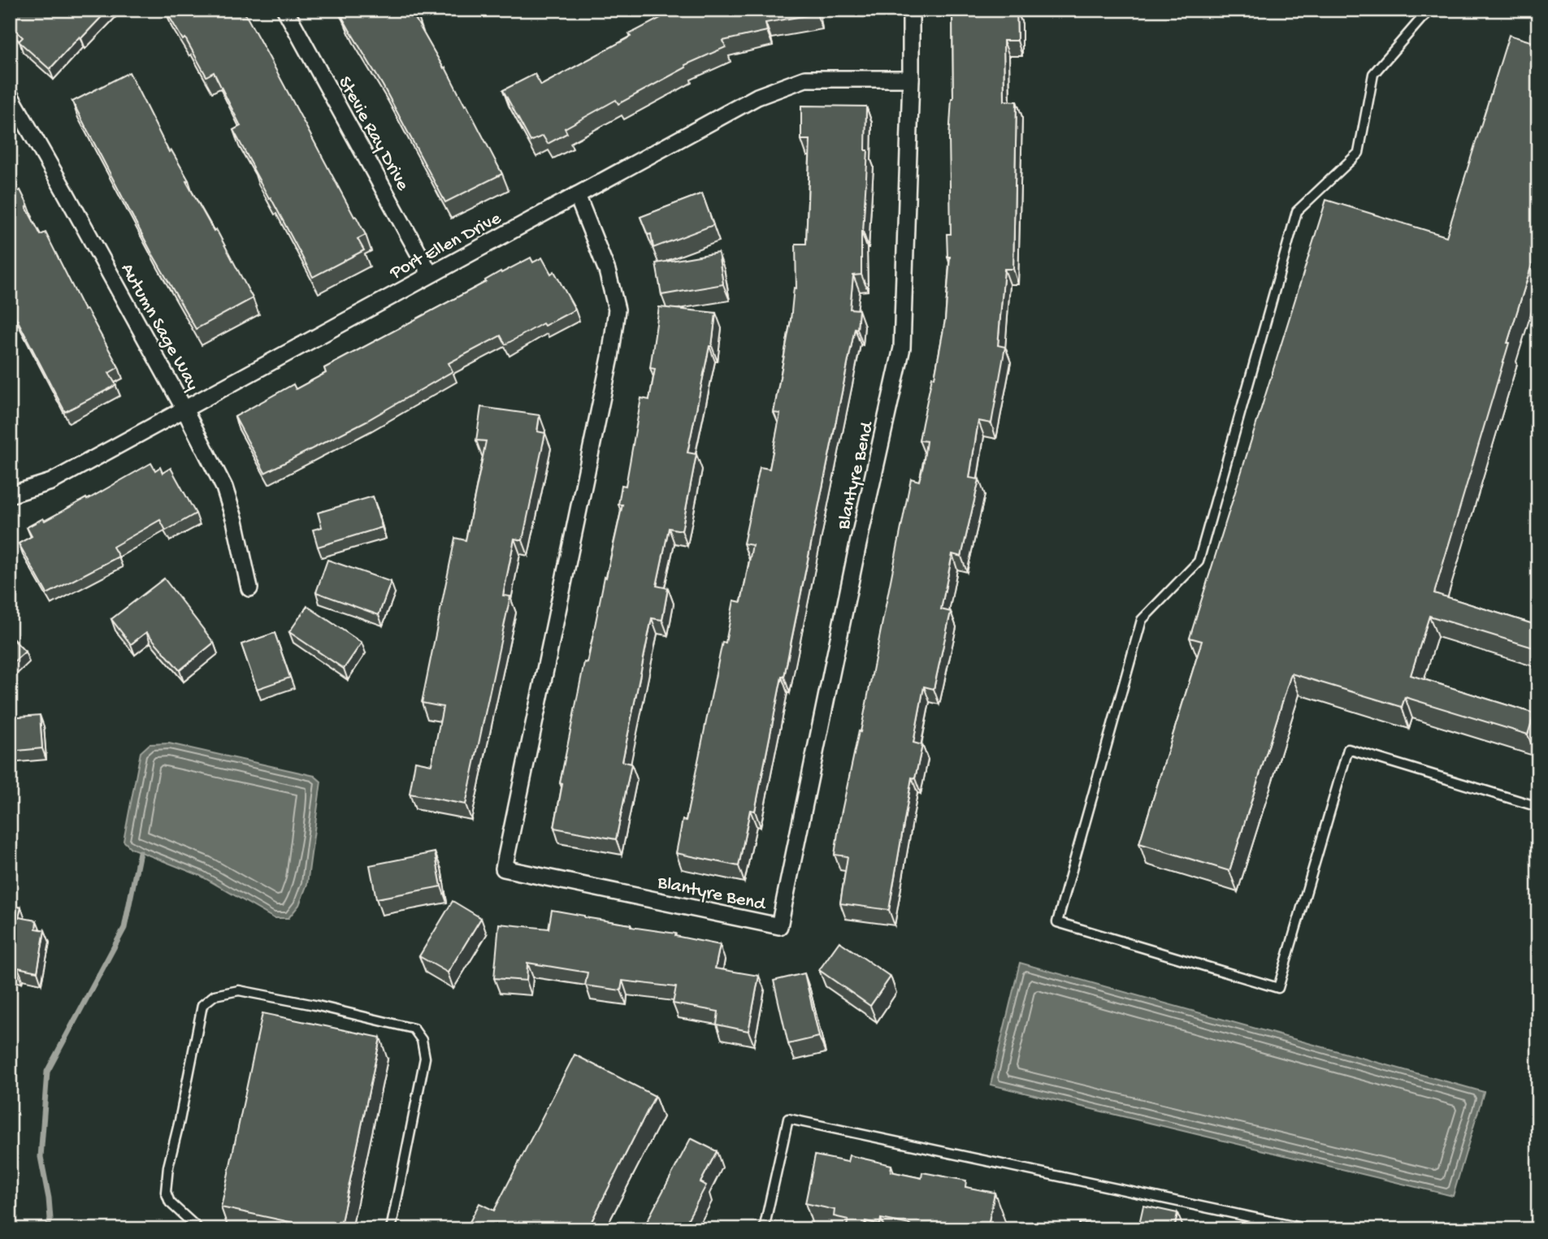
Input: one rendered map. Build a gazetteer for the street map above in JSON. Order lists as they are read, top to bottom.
{
  "streets": {
    "street": [
      "Stevie Ray Drive",
      "Port Ellen Drive",
      "Autumn Sage Way",
      "Blantyre Bend"
    ]
  },
  "crossings": [
    ["Stevie Ray Drive", "Port Ellen Drive"],
    ["Port Ellen Drive", "Autumn Sage Way"],
    ["Port Ellen Drive", "Blantyre Bend"]
  ]
}
